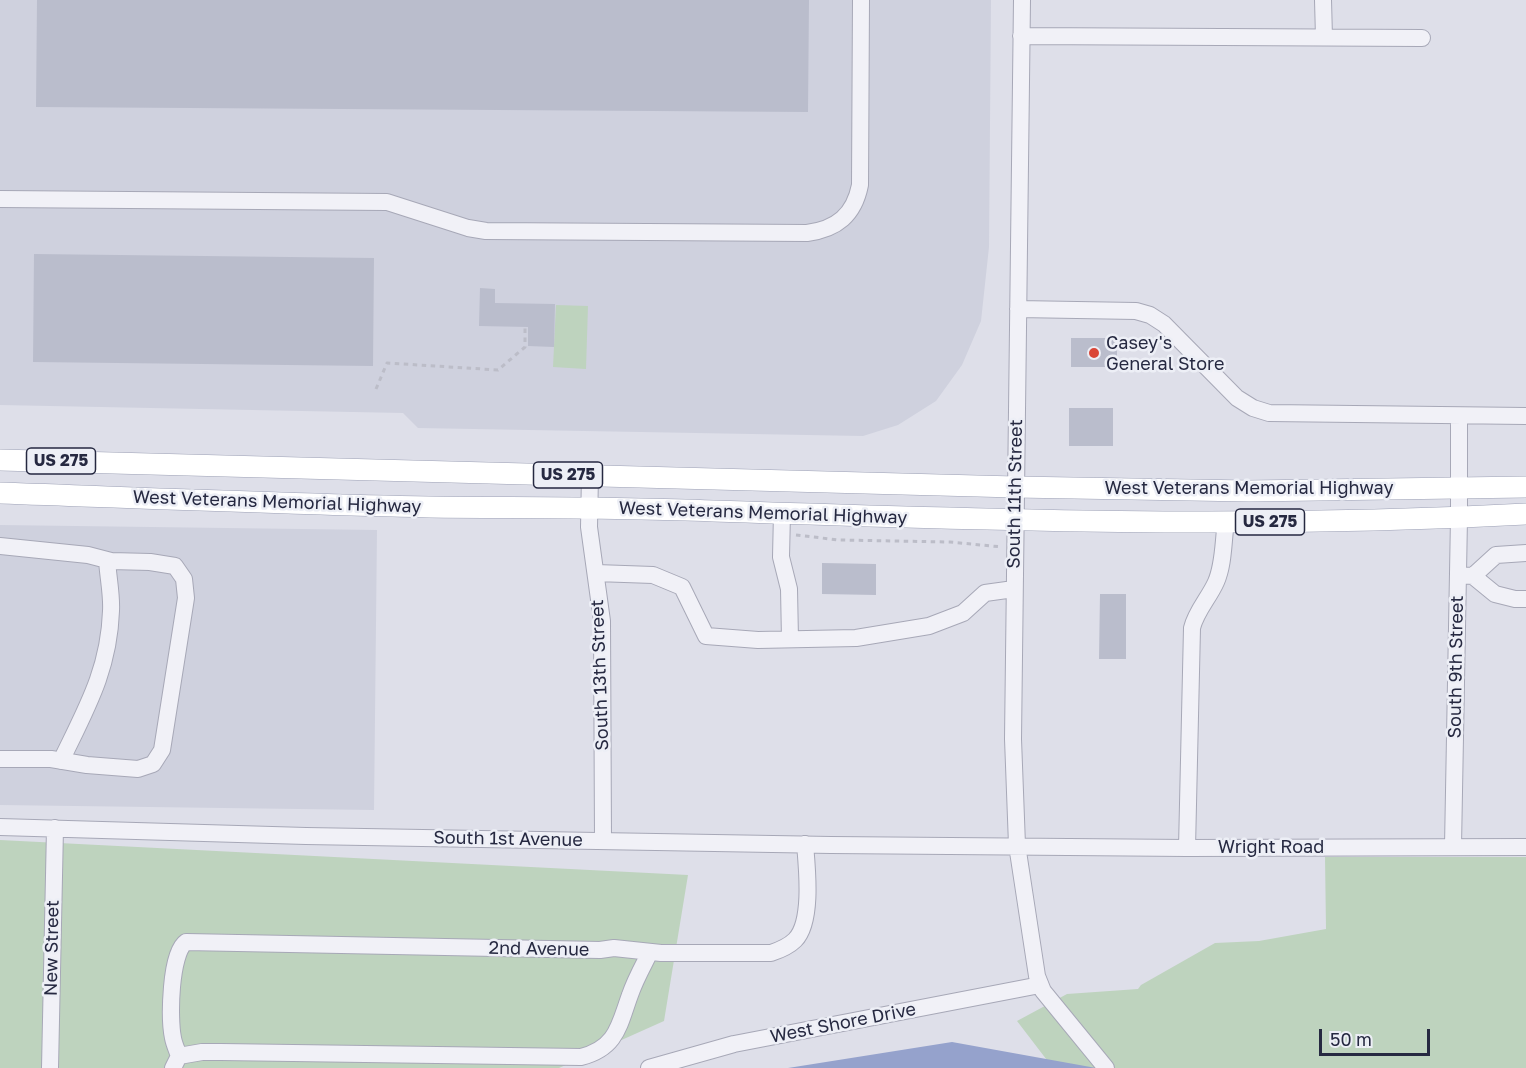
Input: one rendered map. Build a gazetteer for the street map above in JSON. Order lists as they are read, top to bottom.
{
  "streets": {
    "main road": ["US 275", "West Veterans Memorial Highway"],
    "street": [
      "South 11th Street",
      "South 9th Street",
      "South 13th Street",
      "South 1st Avenue",
      "Wright Road",
      "New Street",
      "2nd Avenue",
      "West Shore Drive"
    ]
  },
  "crossings": [
    ["West Veterans Memorial Highway", "South 11th Street"],
    ["West Veterans Memorial Highway", "South 9th Street"],
    ["West Veterans Memorial Highway", "South 13th Street"],
    ["South 11th Street", "South 1st Avenue"],
    ["South 11th Street", "Wright Road"],
    ["South 11th Street", "West Shore Drive"],
    ["South 9th Street", "Wright Road"],
    ["South 13th Street", "South 1st Avenue"],
    ["South 1st Avenue", "Wright Road"],
    ["South 1st Avenue", "New Street"],
    ["South 1st Avenue", "2nd Avenue"]
  ],
  "places": ["Casey's General Store"],
  "scale_bar": "50 m"
}
